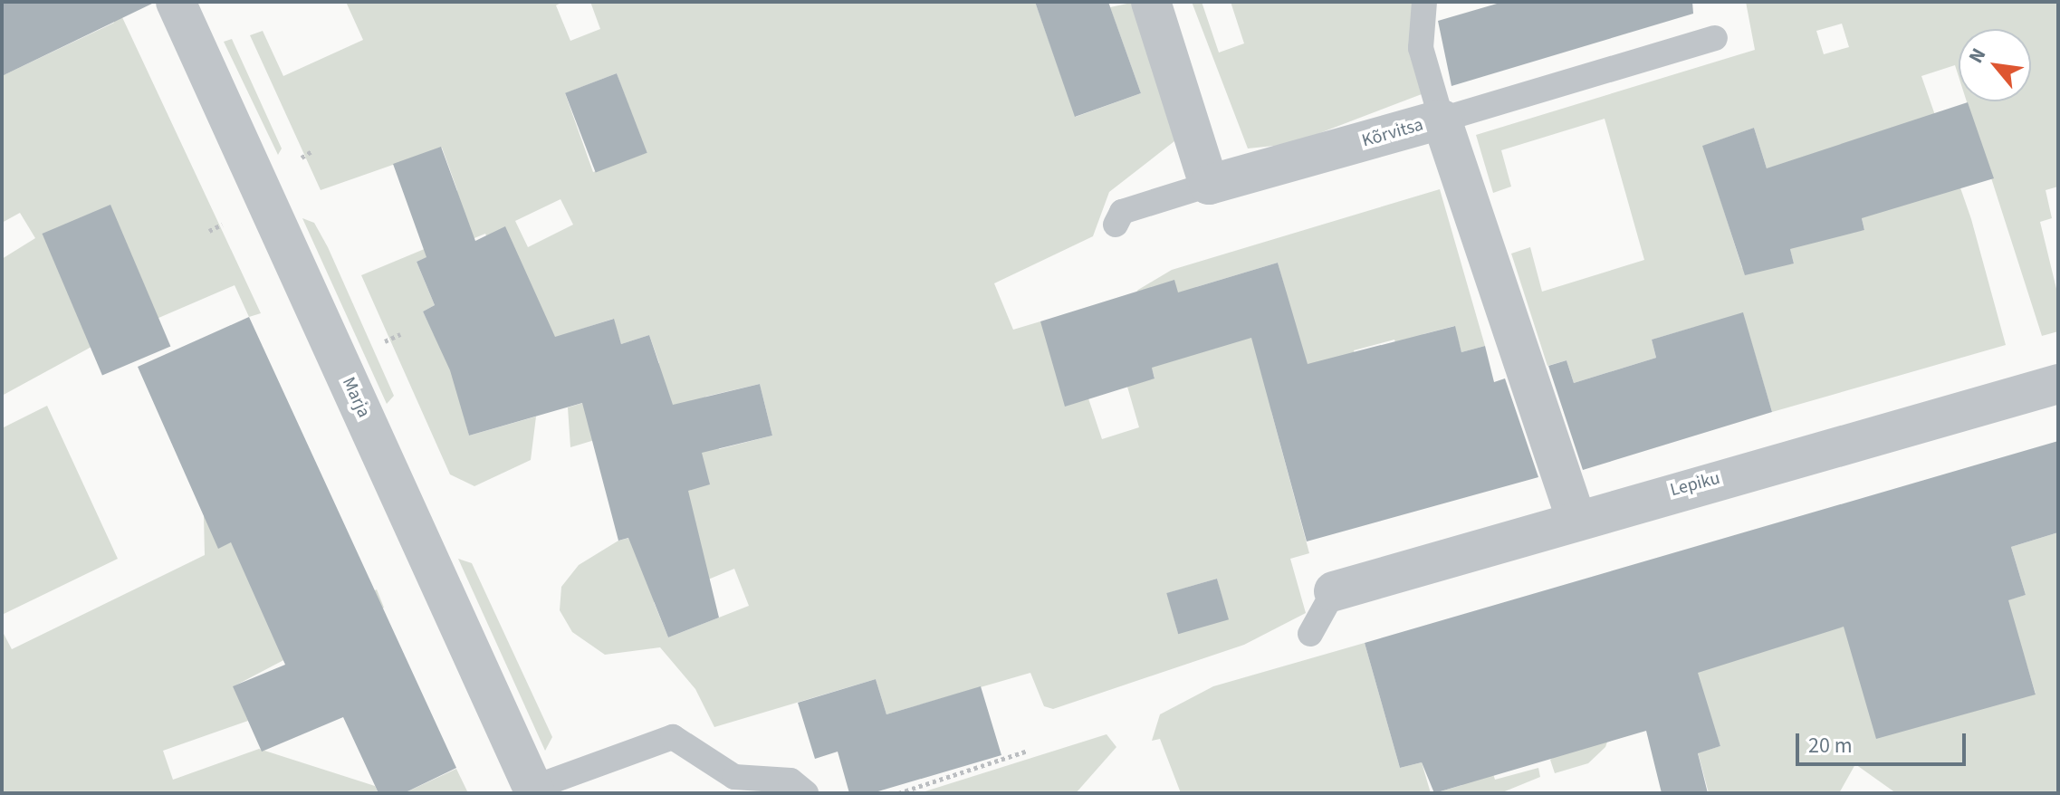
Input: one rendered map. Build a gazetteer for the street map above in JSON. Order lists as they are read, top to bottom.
{
  "streets": {
    "street": ["Kõrvitsa", "Marja", "Lepiku"]
  },
  "crossings": [
    ["Kõrvitsa", "Lepiku"]
  ],
  "scale_bar": "20 m",
  "north": "top left"
}
